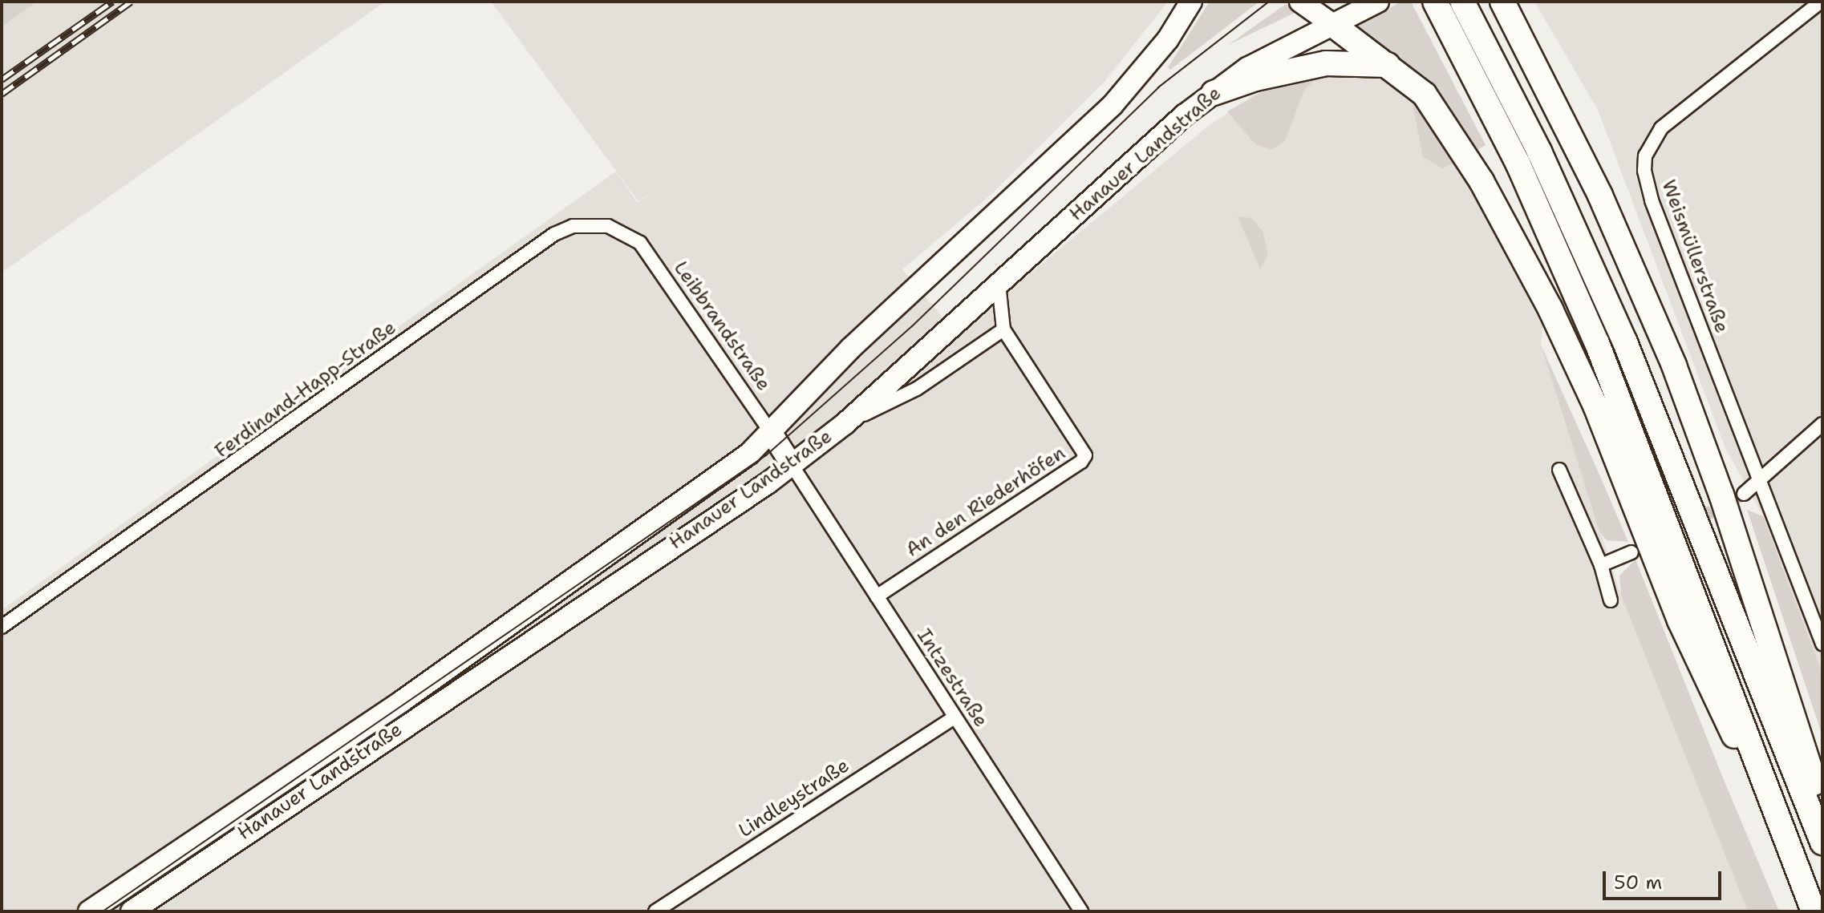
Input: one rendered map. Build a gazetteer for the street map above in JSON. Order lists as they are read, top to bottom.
{
  "streets": {
    "main road": ["Hanauer Landstraße"],
    "street": [
      "Weismüllerstraße",
      "Leibbrandstraße",
      "Ferdinand-Happ-Straße",
      "An den Riederhöfen",
      "Intzestraße",
      "Lindleystraße"
    ]
  },
  "crossings": [
    ["Hanauer Landstraße", "Leibbrandstraße"],
    ["Hanauer Landstraße", "An den Riederhöfen"],
    ["Hanauer Landstraße", "Intzestraße"],
    ["Leibbrandstraße", "Ferdinand-Happ-Straße"],
    ["An den Riederhöfen", "Intzestraße"],
    ["Intzestraße", "Lindleystraße"]
  ],
  "scale_bar": "50 m"
}
